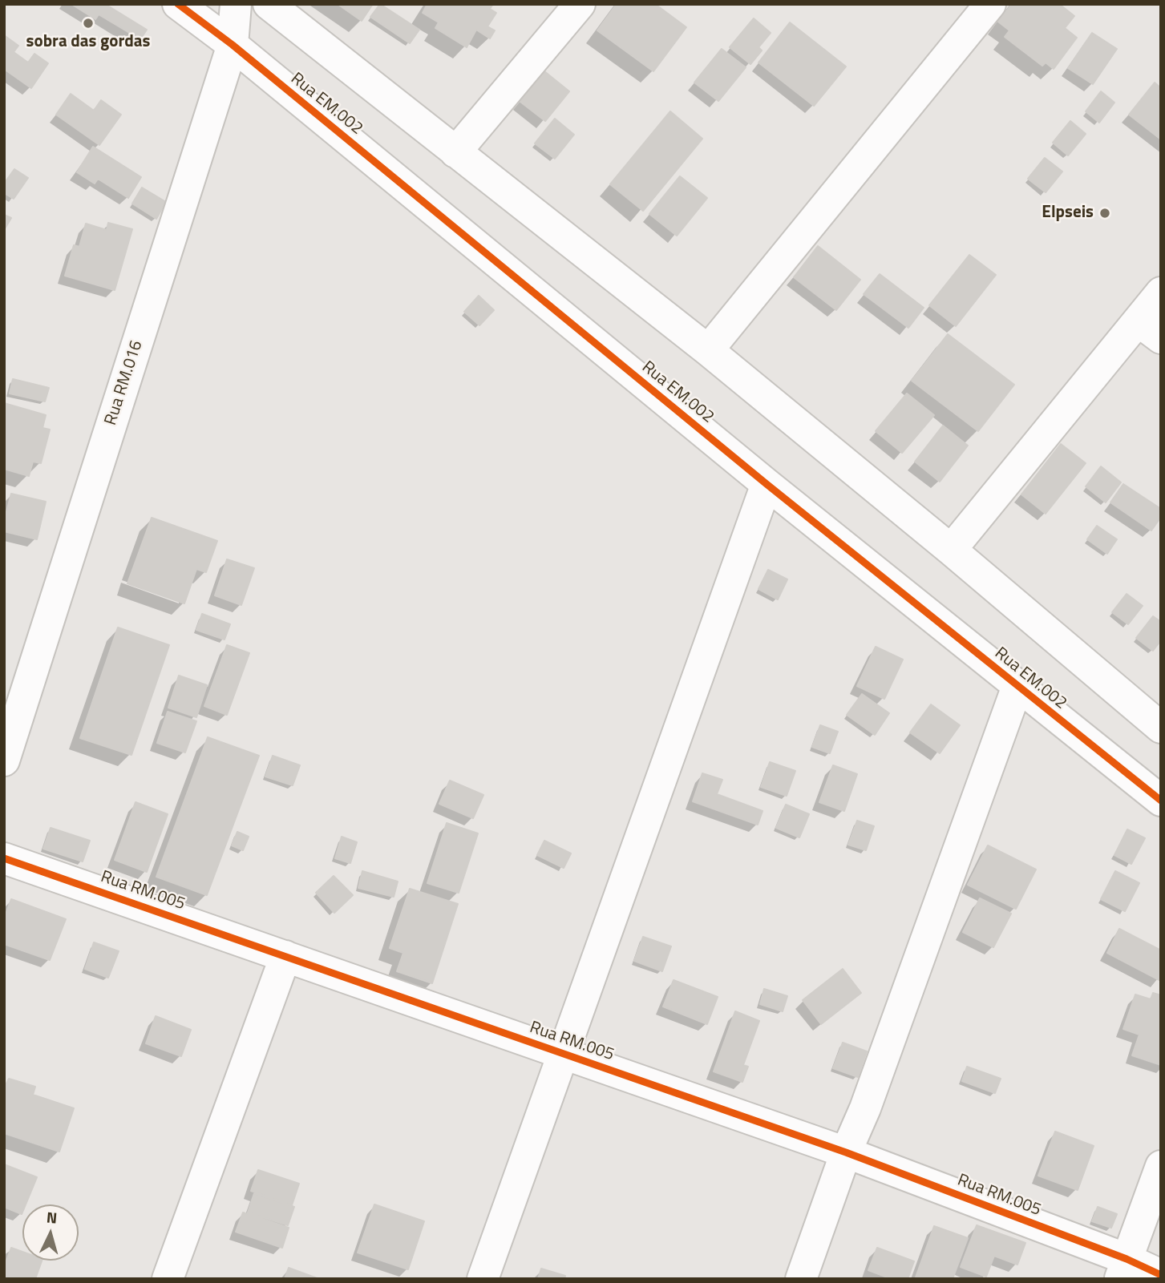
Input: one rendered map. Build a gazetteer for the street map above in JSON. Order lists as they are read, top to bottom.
{
  "streets": {
    "street": ["Rua EM.002", "Rua RM.016", "Rua RM.005"]
  },
  "crossings": [
    ["Rua EM.002", "Rua RM.016"]
  ],
  "places": ["sobra das gordas", "Elpseis"],
  "north": "top"
}
